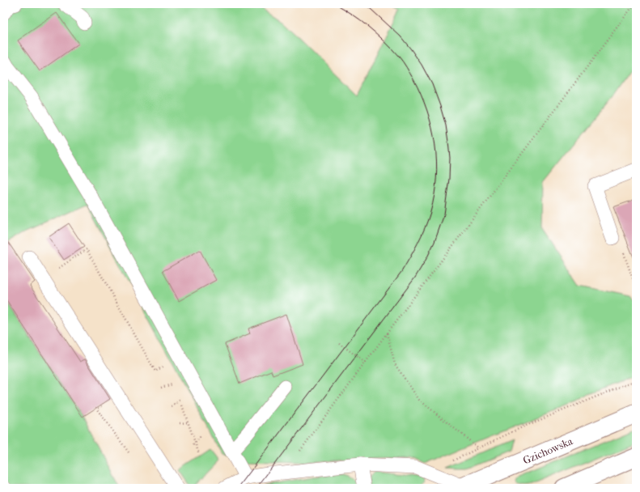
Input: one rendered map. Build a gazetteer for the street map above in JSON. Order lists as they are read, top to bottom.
{
  "streets": {
    "street": ["Gzichowska"]
  }
}
